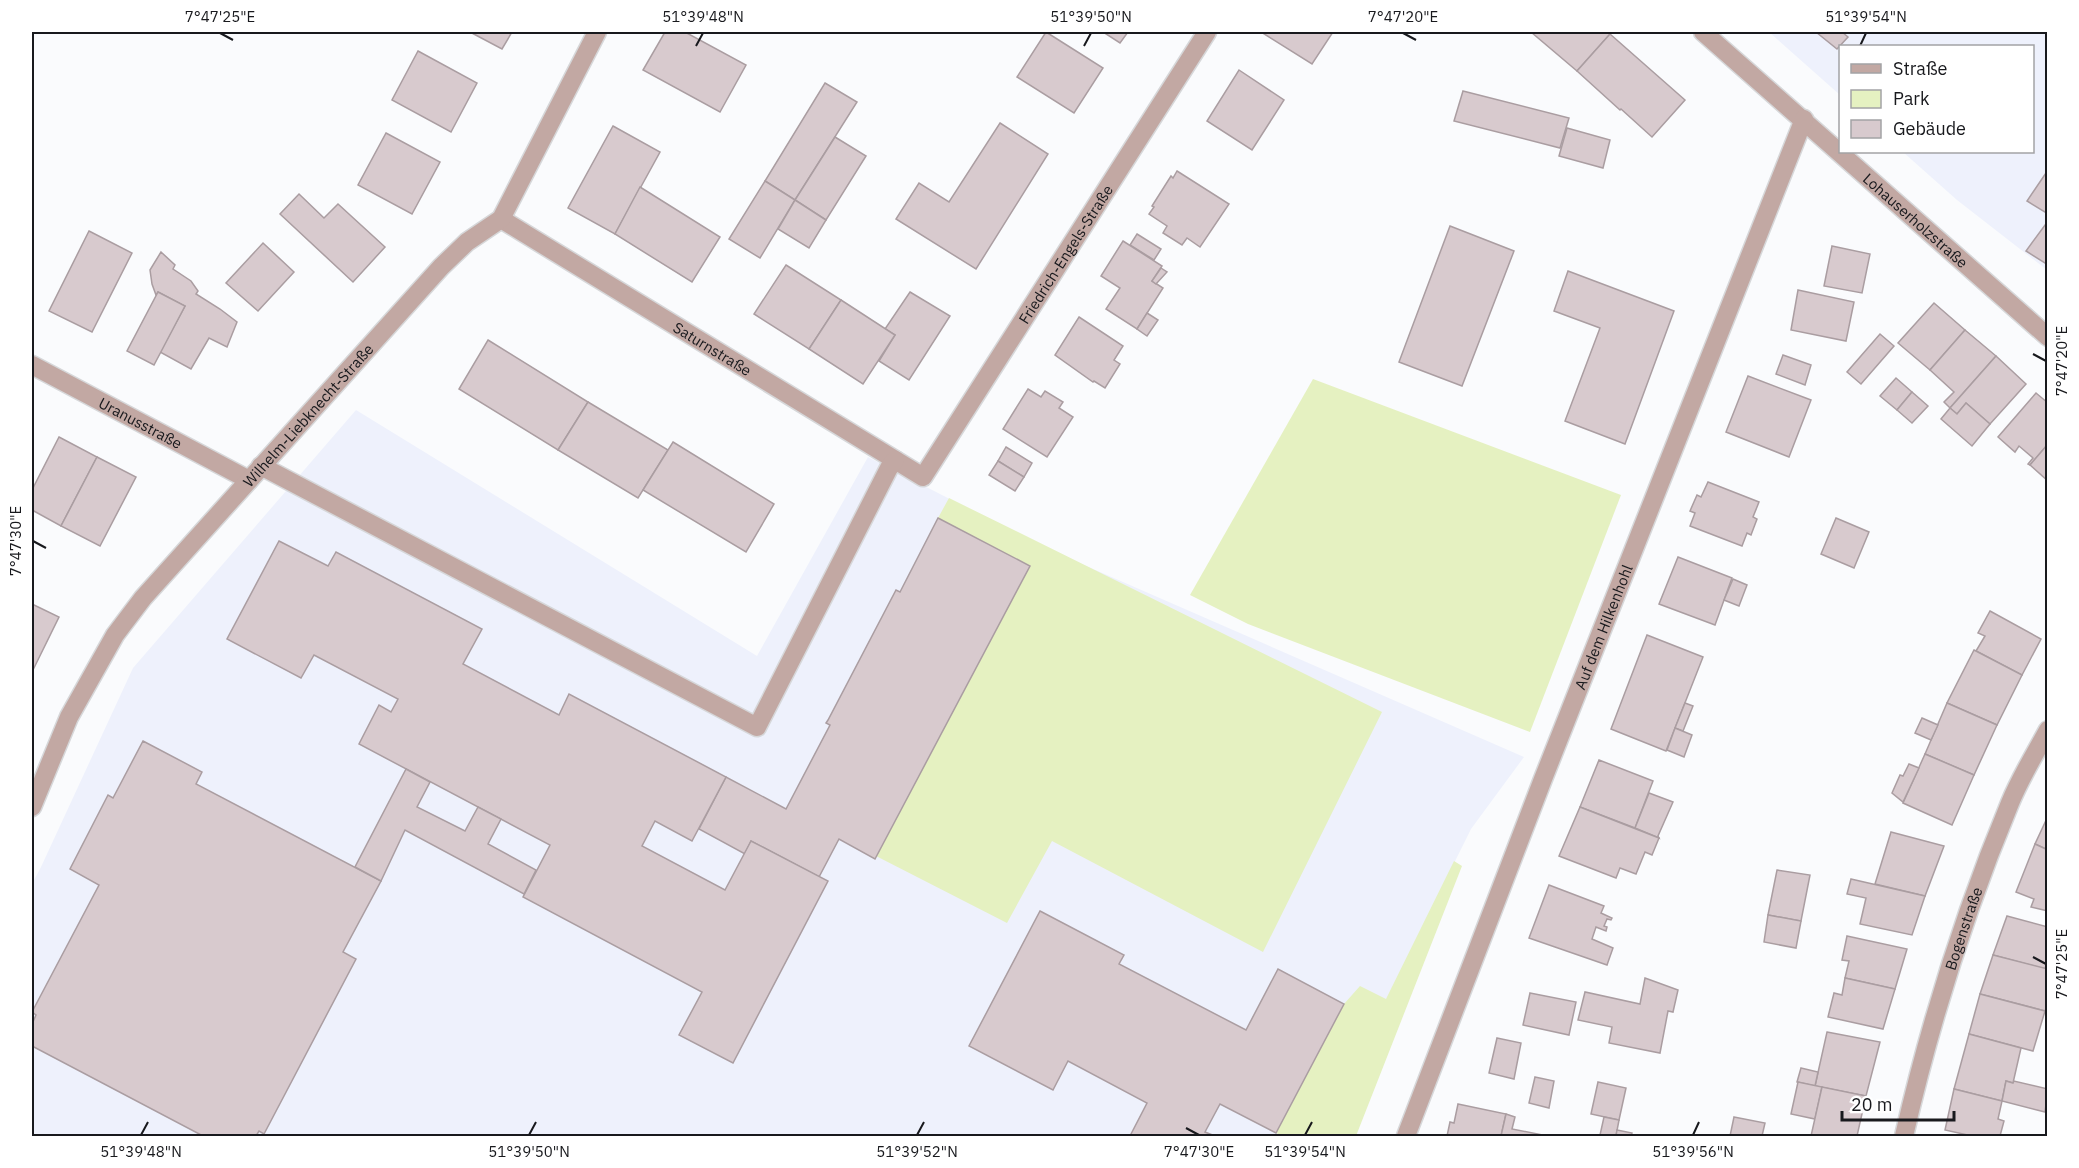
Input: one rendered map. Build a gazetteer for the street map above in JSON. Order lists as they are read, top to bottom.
{
  "streets": {
    "street": [
      "Lohauserholzstraße",
      "Friedrich-Engels-Straße",
      "Saturnstraße",
      "Wilhelm-Liebknecht-Straße",
      "Uranusstraße",
      "Auf dem Hilkenhohl",
      "Bogenstraße"
    ]
  },
  "crossings": [
    ["Lohauserholzstraße", "Auf dem Hilkenhohl"],
    ["Friedrich-Engels-Straße", "Saturnstraße"],
    ["Saturnstraße", "Wilhelm-Liebknecht-Straße"],
    ["Saturnstraße", "Uranusstraße"],
    ["Wilhelm-Liebknecht-Straße", "Uranusstraße"]
  ],
  "legend": ["Straße", "Park", "Gebäude"],
  "scale_bar": "20 m",
  "coordinates": [
    "7°47'25\"E",
    "51°39'48\"N",
    "51°39'50\"N",
    "7°47'20\"E",
    "51°39'54\"N",
    "7°47'30\"E",
    "51°39'52\"N",
    "51°39'56\"N"
  ]
}
